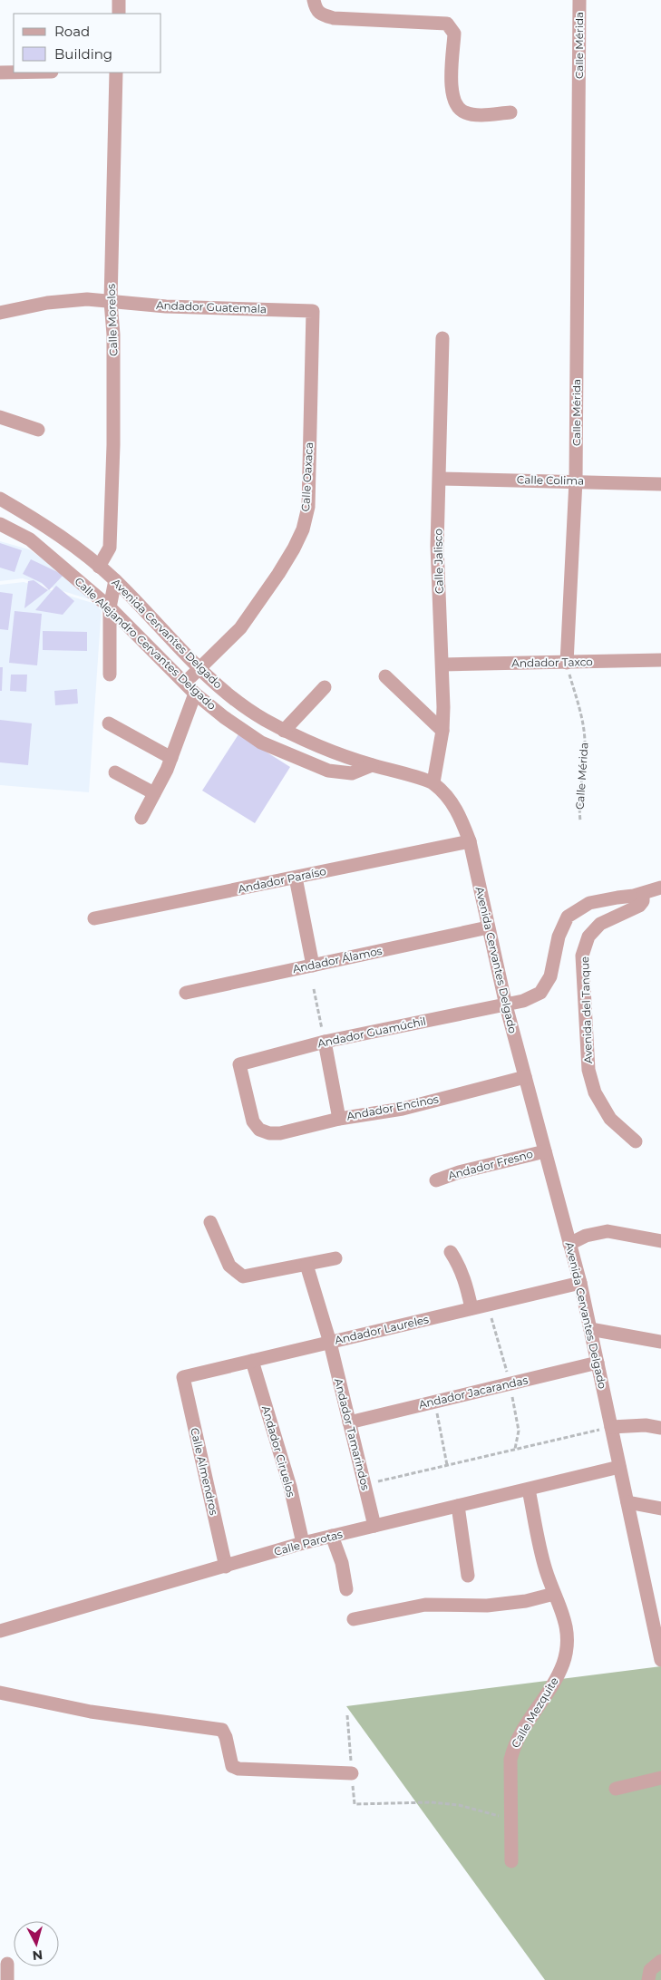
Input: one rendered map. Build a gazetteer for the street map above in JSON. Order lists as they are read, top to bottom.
{
  "streets": {
    "street": [
      "Calle Mérida",
      "Andador Guatemala",
      "Calle Morelos",
      "Calle Oaxaca",
      "Calle Colima",
      "Calle Jalisco",
      "Avenida Cervantes Delgado",
      "Calle Alejandro Cervantes Delgado",
      "Andador Taxco",
      "Andador Paraíso",
      "Andador Álamos",
      "Avenida del Tanque",
      "Andador Guamúchil",
      "Andador Encinos",
      "Andador Fresno",
      "Andador Laureles",
      "Andador Jacarandas",
      "Andador Tamarindos",
      "Andador Ciruelos",
      "Calle Almendros",
      "Calle Parotas",
      "Calle Mezquite"
    ]
  },
  "crossings": [
    ["Calle Mérida", "Calle Colima"],
    ["Calle Mérida", "Andador Taxco"],
    ["Andador Guatemala", "Calle Morelos"],
    ["Andador Guatemala", "Calle Oaxaca"],
    ["Calle Morelos", "Avenida Cervantes Delgado"],
    ["Calle Oaxaca", "Avenida Cervantes Delgado"],
    ["Calle Oaxaca", "Calle Alejandro Cervantes Delgado"],
    ["Calle Colima", "Calle Jalisco"],
    ["Calle Jalisco", "Avenida Cervantes Delgado"],
    ["Calle Jalisco", "Andador Taxco"],
    ["Avenida Cervantes Delgado", "Calle Alejandro Cervantes Delgado"],
    ["Avenida Cervantes Delgado", "Andador Paraíso"],
    ["Avenida Cervantes Delgado", "Andador Álamos"],
    ["Avenida Cervantes Delgado", "Andador Guamúchil"],
    ["Avenida Cervantes Delgado", "Andador Encinos"],
    ["Avenida Cervantes Delgado", "Andador Fresno"],
    ["Avenida Cervantes Delgado", "Andador Laureles"],
    ["Avenida Cervantes Delgado", "Andador Jacarandas"],
    ["Avenida Cervantes Delgado", "Calle Parotas"],
    ["Andador Guamúchil", "Andador Encinos"],
    ["Andador Laureles", "Andador Tamarindos"],
    ["Andador Laureles", "Andador Ciruelos"],
    ["Andador Laureles", "Calle Almendros"],
    ["Andador Jacarandas", "Andador Tamarindos"],
    ["Andador Tamarindos", "Calle Parotas"],
    ["Andador Ciruelos", "Calle Parotas"],
    ["Calle Almendros", "Calle Parotas"],
    ["Calle Parotas", "Calle Mezquite"]
  ],
  "legend": ["Road", "Building"],
  "north": "bottom"
}
